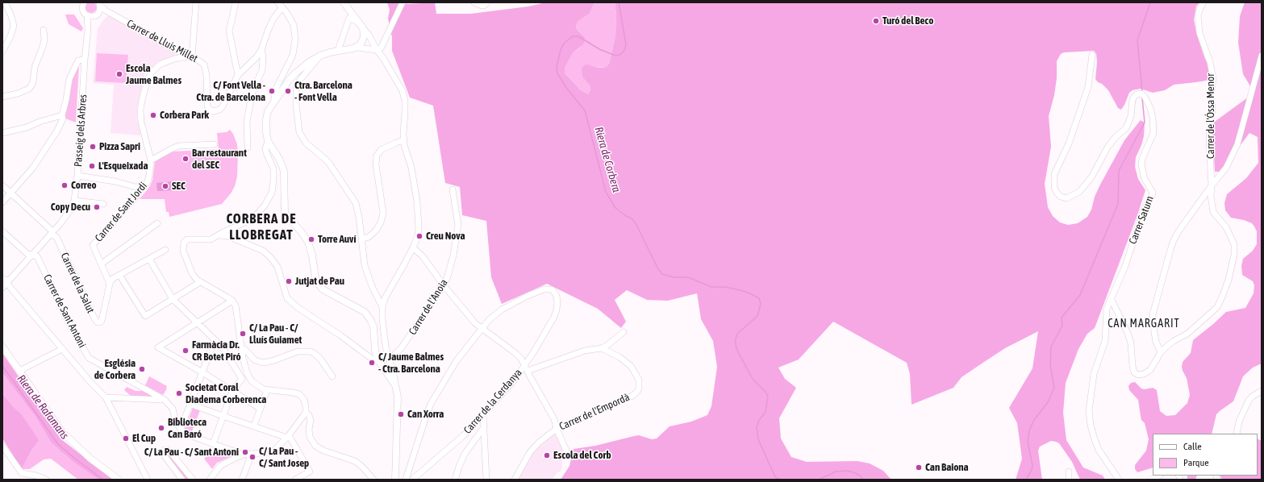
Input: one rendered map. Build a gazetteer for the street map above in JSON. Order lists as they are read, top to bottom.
{
  "streets": {
    "street": [
      "Carrer de Lluis Millet",
      "Carrer de l'Óssa Menor",
      "Passeig dels Arbres",
      "Carrer de Sant Jordi",
      "Carrer Saturn",
      "Carrer de la Salut",
      "Carrer de l'Anoia",
      "Carrer de Sant Antoni",
      "Carrer de la Cerdanya",
      "Carrer de l'Empordà"
    ]
  },
  "crossings": [
    ["Carrer de Lluis Millet", "Carrer de Sant Jordi"],
    ["Carrer de l'Óssa Menor", "Carrer Saturn"],
    ["Passeig dels Arbres", "Carrer de la Salut"],
    ["Passeig dels Arbres", "Carrer de Sant Antoni"],
    ["Carrer de Sant Jordi", "Carrer de la Salut"]
  ],
  "districts": ["CORBERA DE LLOBREGAT", "CAN MARGARIT"],
  "water": ["Riera de Corbera", "Riera de Rafamans"],
  "places": [
    "Turó del Beco",
    "Escola Jaume Balmes",
    "C/ Font Vella - Ctra. de Barcelona",
    "Ctra. Barcelona - Font Vella",
    "Corbera Park",
    "Pizza Sapri",
    "Bar restaurant del SEC",
    "L'Esqueixada",
    "Correo",
    "SEC",
    "Copy Decu",
    "Creu Nova",
    "Torre Auví",
    "Jutjat de Pau",
    "C/ La Pau - C/ Lluís Guiamet",
    "Farmàcia Dr. CR Botet Piró",
    "C/ Jaume Balmes - Ctra. Barcelona",
    "Església de Corbera",
    "Societat Coral Diadema Corberenca",
    "Can Xorra",
    "Biblioteca Can Baró",
    "El Cup",
    "C/ La Pau - C/ Sant Antoni",
    "Escola del Corb",
    "C/ La Pau - C/ Sant Josep",
    "Can Baiona"
  ],
  "legend": ["Calle", "Parque"]
}
